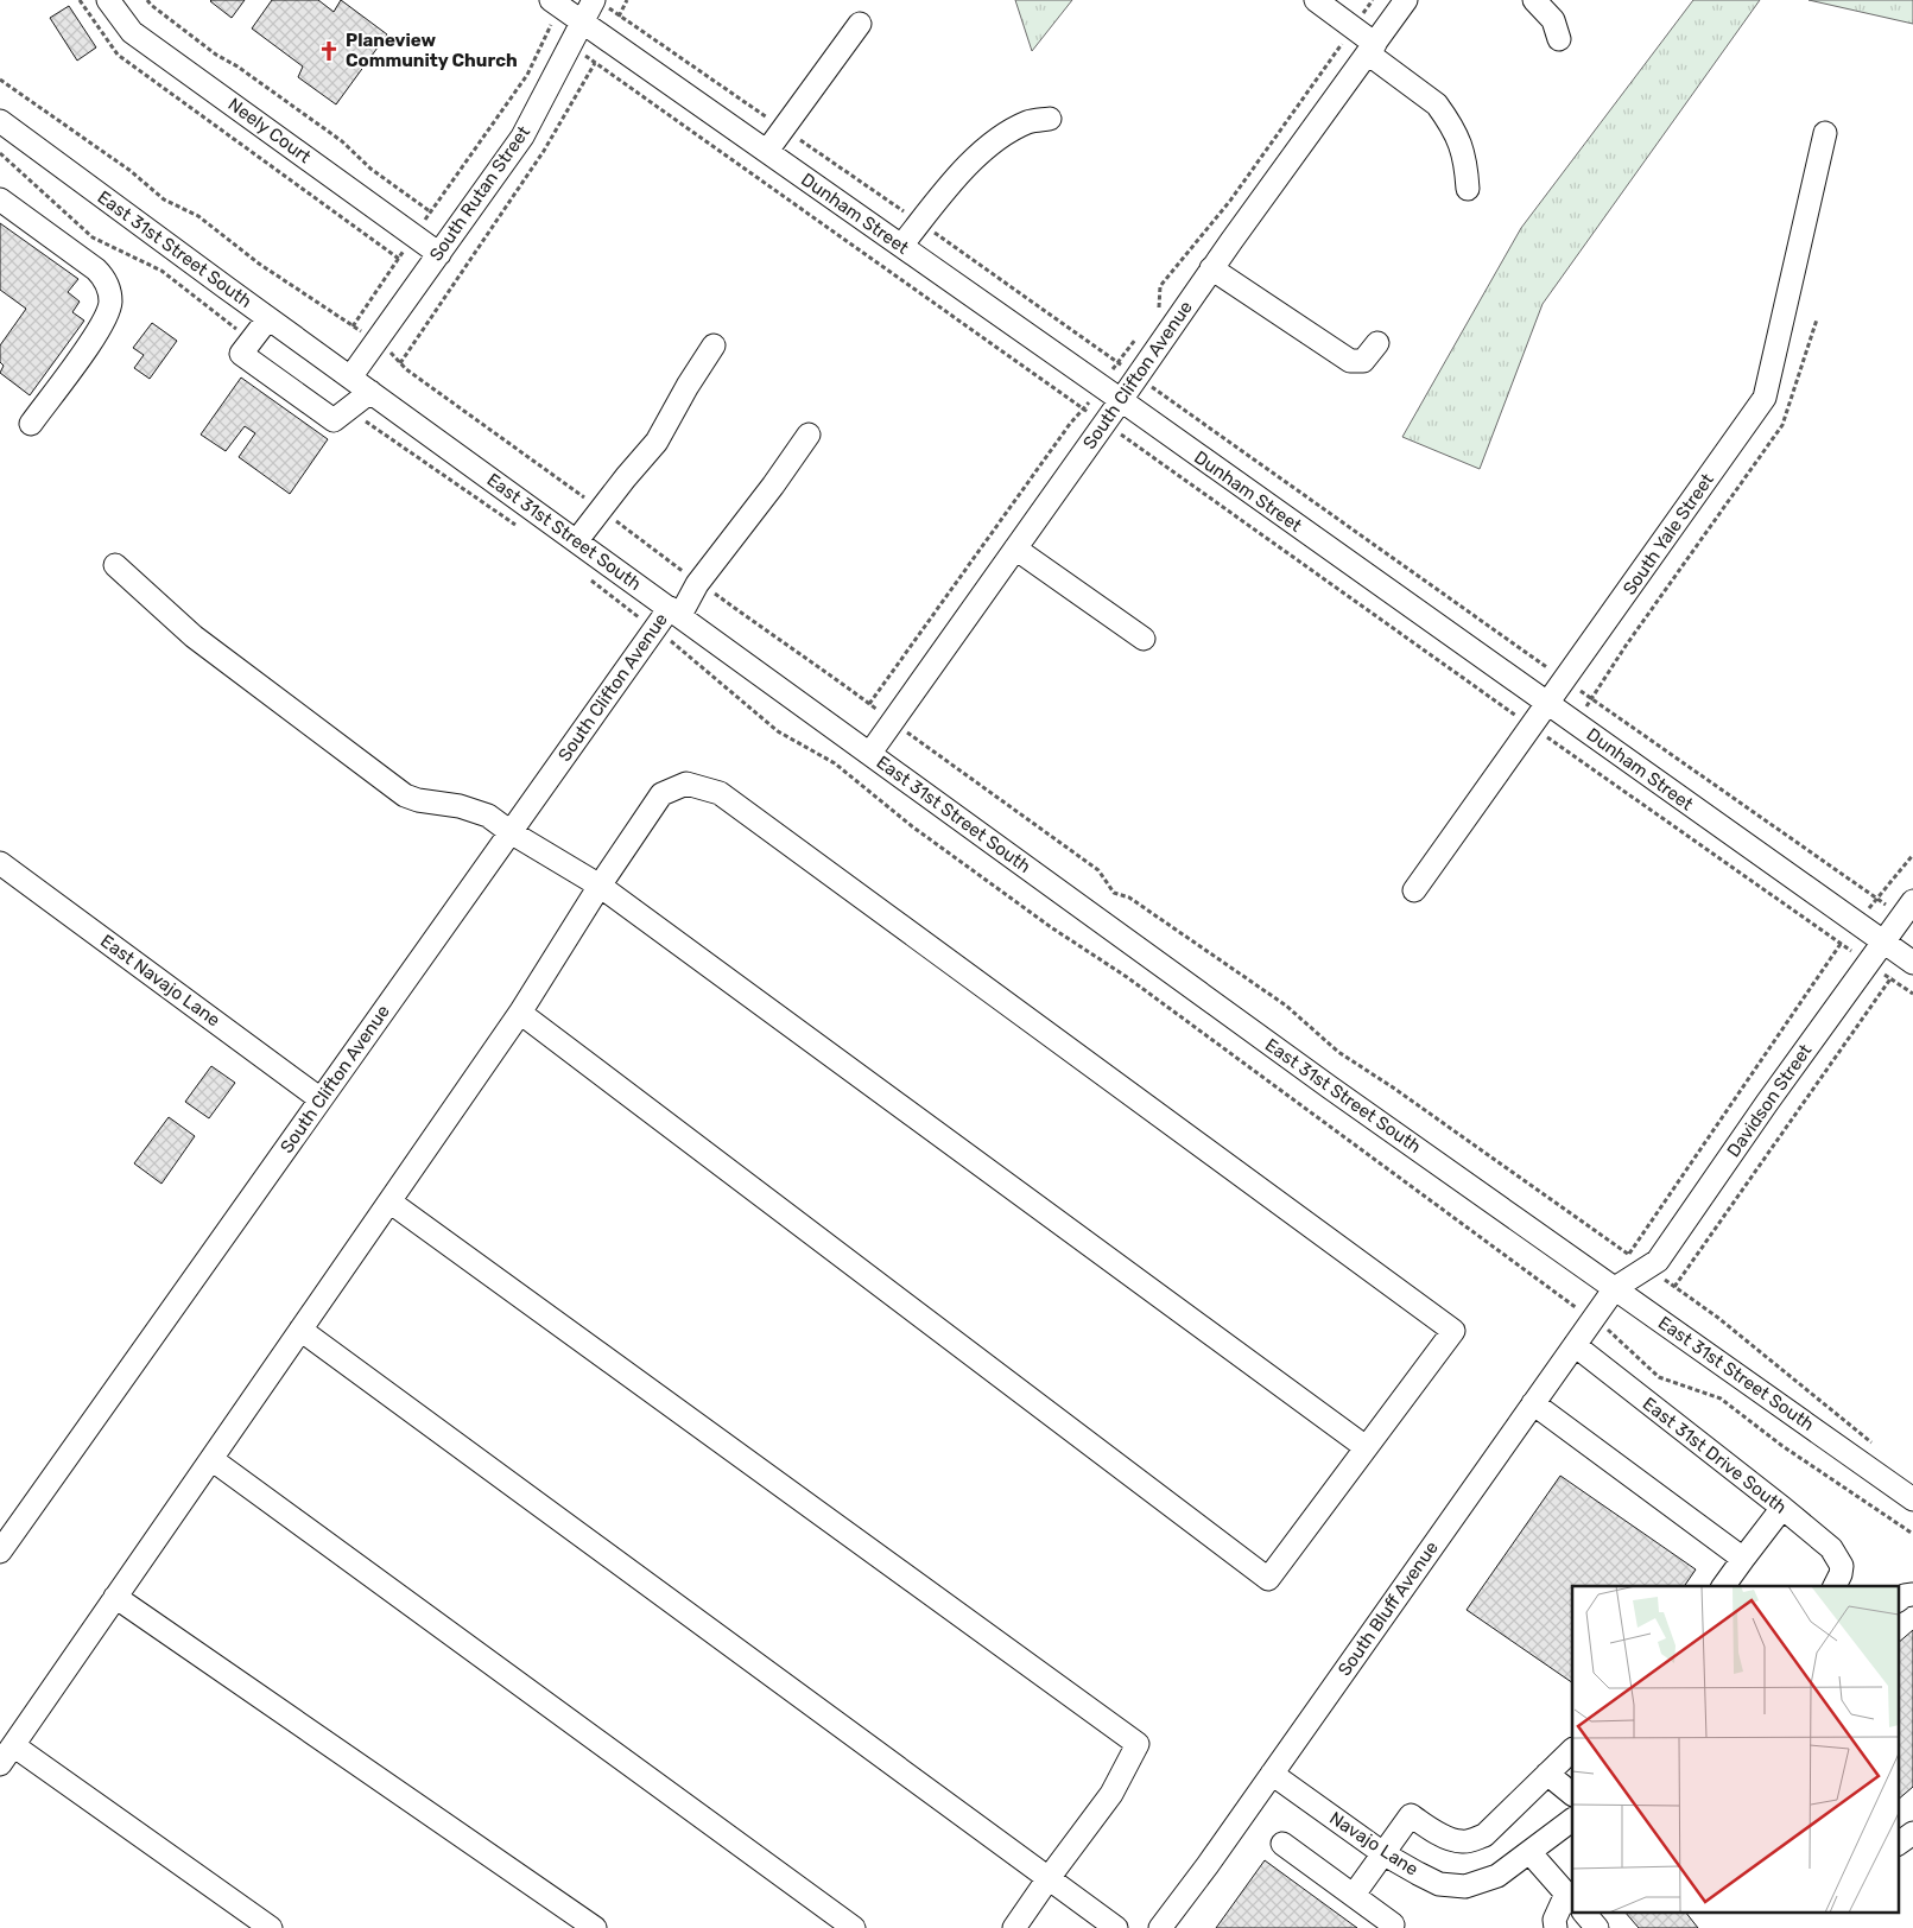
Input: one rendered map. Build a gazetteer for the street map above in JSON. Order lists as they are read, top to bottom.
{
  "streets": {
    "street": [
      "Neely Court",
      "South Rutan Street",
      "Dunham Street",
      "East 31st Street South",
      "South Clifton Avenue",
      "South Yale Street",
      "East Navajo Lane",
      "Davidson Street",
      "East 31st Drive South",
      "South Bluff Avenue",
      "Navajo Lane"
    ]
  },
  "crossings": [
    ["Neely Court", "South Rutan Street"],
    ["South Rutan Street", "Dunham Street"],
    ["South Rutan Street", "East 31st Street South"],
    ["Dunham Street", "South Clifton Avenue"],
    ["Dunham Street", "South Yale Street"],
    ["Dunham Street", "Davidson Street"],
    ["East 31st Street South", "South Clifton Avenue"],
    ["East 31st Street South", "Davidson Street"],
    ["East 31st Street South", "South Bluff Avenue"],
    ["South Clifton Avenue", "East Navajo Lane"],
    ["Davidson Street", "South Bluff Avenue"],
    ["East 31st Drive South", "South Bluff Avenue"],
    ["South Bluff Avenue", "Navajo Lane"]
  ],
  "places": {
    "church": ["Planeview Community Church"]
  }
}
